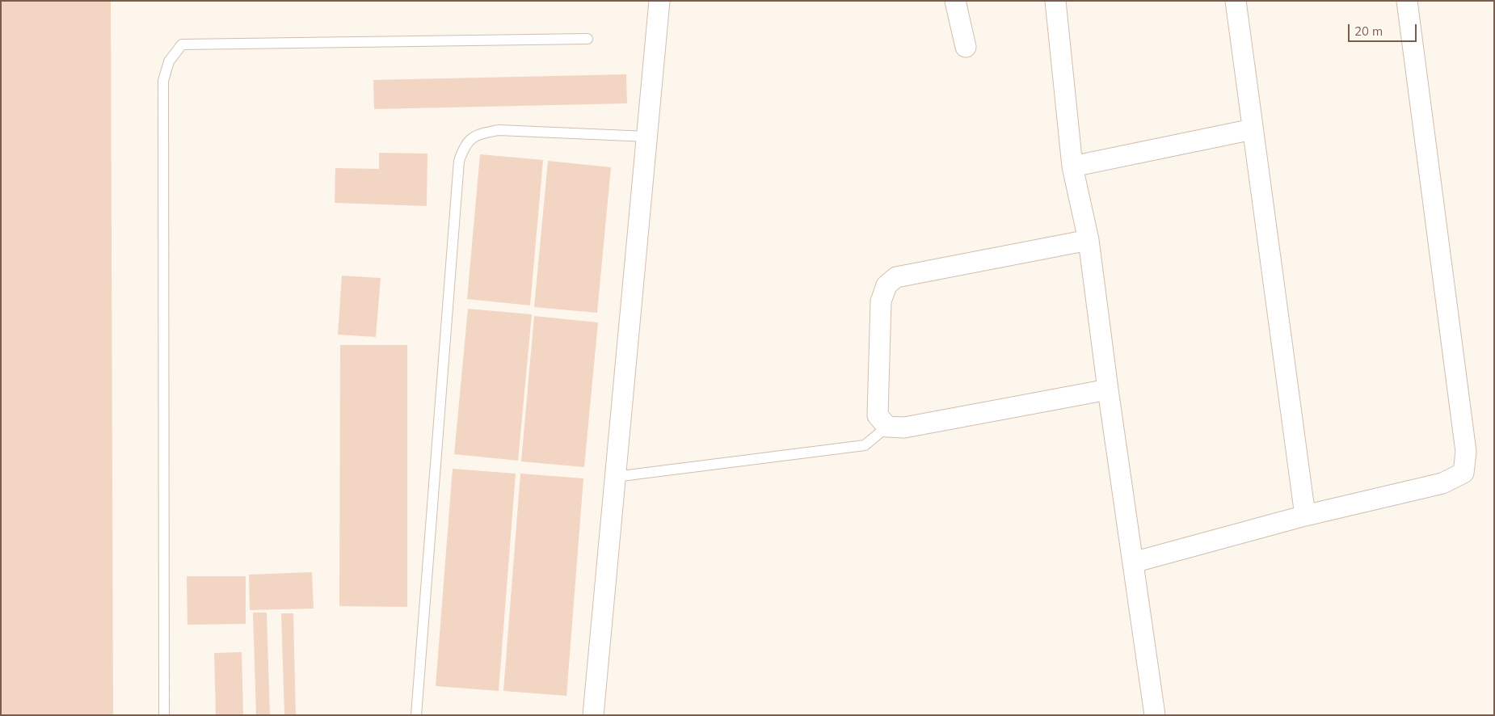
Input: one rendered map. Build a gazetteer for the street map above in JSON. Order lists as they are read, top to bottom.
{
  "scale_bar": "20 m"
}
